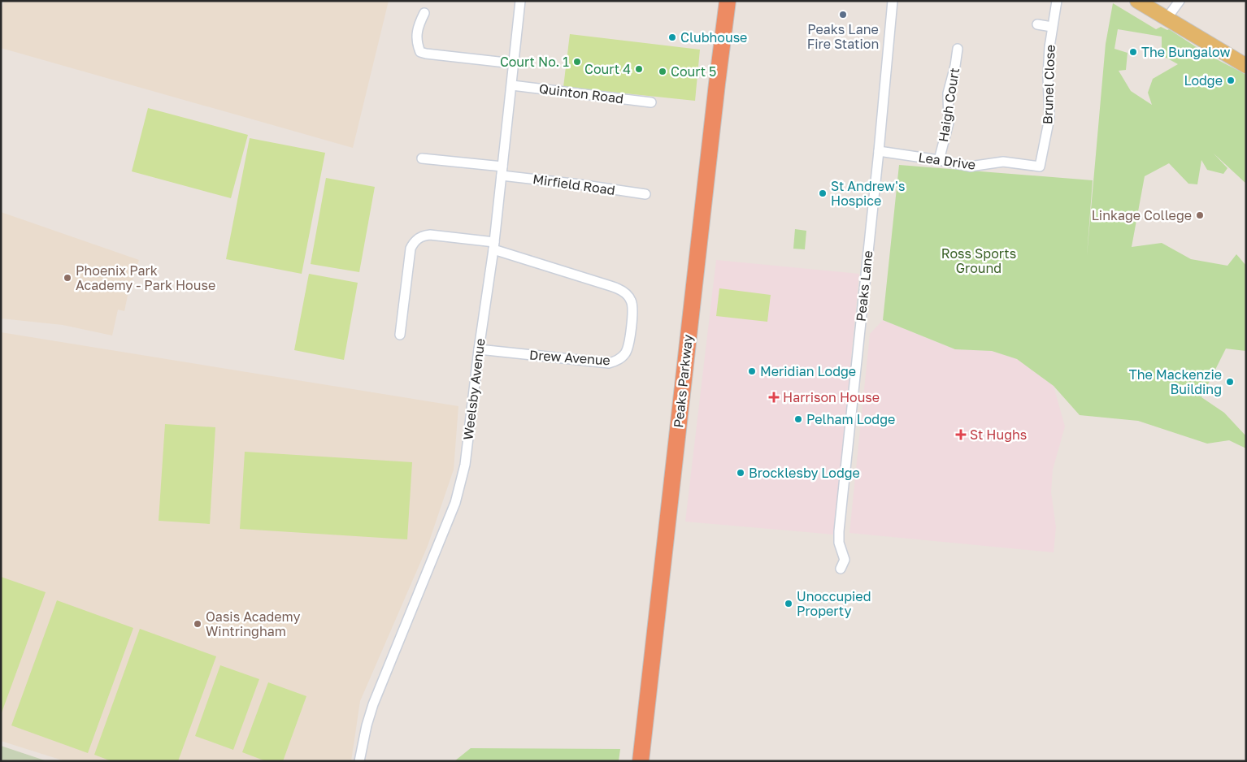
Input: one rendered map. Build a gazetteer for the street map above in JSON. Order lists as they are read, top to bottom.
{
  "streets": {
    "highway": ["Peaks Parkway"],
    "street": [
      "Brunel Close",
      "Quinton Road",
      "Haigh Court",
      "Lea Drive",
      "Mirfield Road",
      "Peaks Lane",
      "Drew Avenue",
      "Weelsby Avenue"
    ]
  },
  "crossings": [
    ["Brunel Close", "Lea Drive"],
    ["Quinton Road", "Weelsby Avenue"],
    ["Haigh Court", "Lea Drive"],
    ["Lea Drive", "Peaks Lane"],
    ["Mirfield Road", "Weelsby Avenue"],
    ["Drew Avenue", "Weelsby Avenue"]
  ],
  "parks": ["Ross Sports Ground"],
  "places": {
    "other": [
      "Peaks Lane Fire Station",
      "Clubhouse",
      "The Bungalow",
      "Court No. 1",
      "Court 4",
      "Court 5",
      "Lodge",
      "St Andrew's Hospice",
      "Linkage College",
      "Phoenix Park Academy - Park House",
      "Meridian Lodge",
      "The Mackenzie Building",
      "Pelham Lodge",
      "Brocklesby Lodge",
      "Unoccupied Property",
      "Oasis Academy Wintringham"
    ],
    "health": ["Harrison House", "St Hughs"]
  }
}
